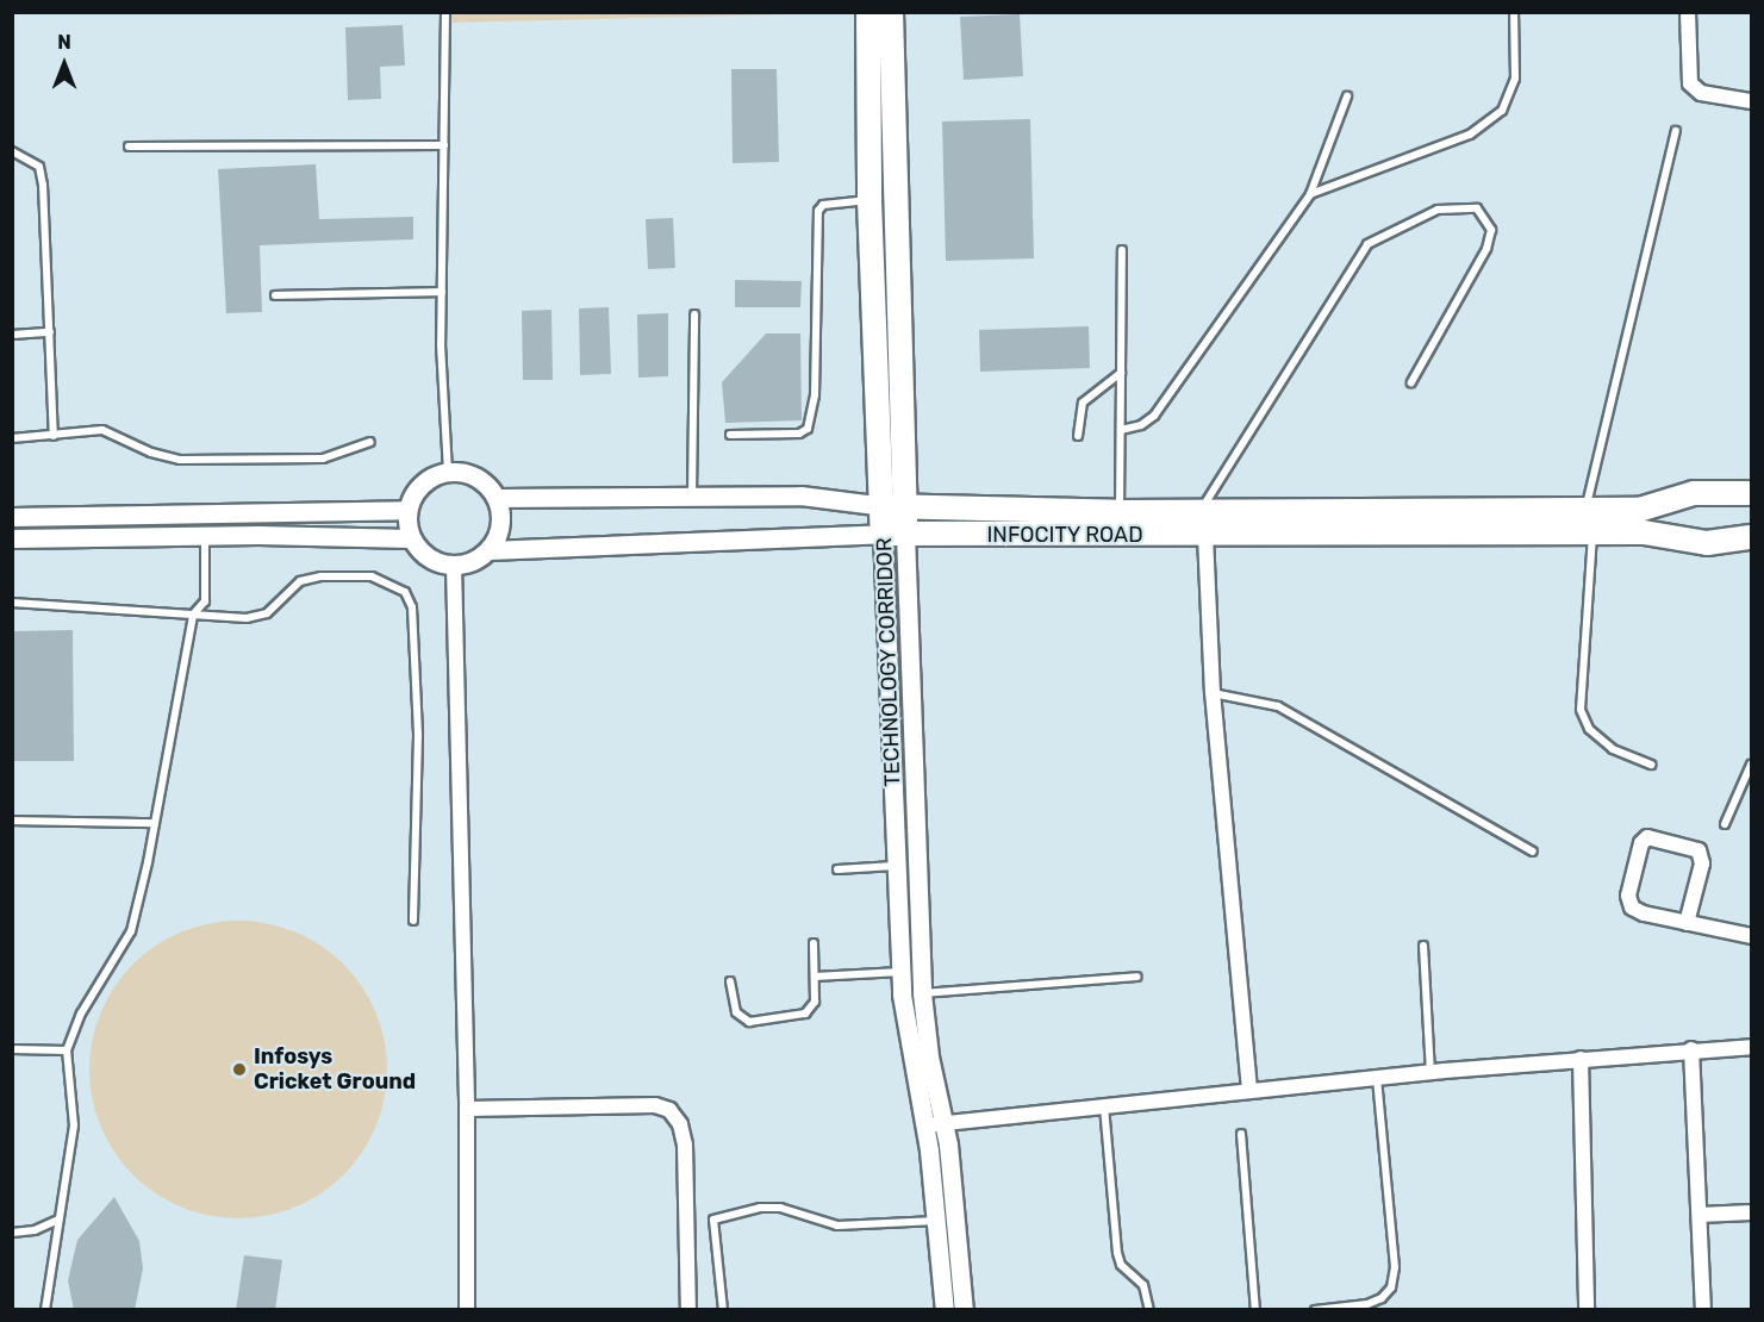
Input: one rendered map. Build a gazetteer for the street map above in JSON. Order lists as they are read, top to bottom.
{
  "streets": {
    "main road": ["INFOCITY ROAD", "TECHNOLOGY CORRIDOR"]
  },
  "crossings": [
    ["INFOCITY ROAD", "TECHNOLOGY CORRIDOR"]
  ],
  "places": ["Infosys Cricket Ground"],
  "north": "top"
}
